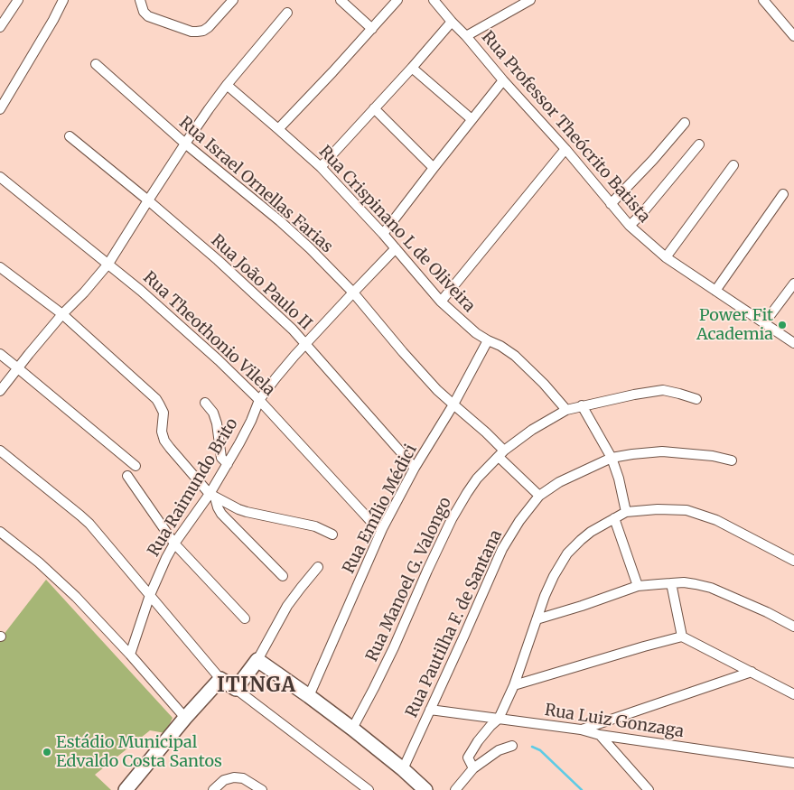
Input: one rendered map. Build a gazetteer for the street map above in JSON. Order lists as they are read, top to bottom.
{
  "streets": {
    "street": [
      "Rua Professor Theócrito Batista",
      "Rua Israel Ornellas Farias",
      "Rua Crispinano L de Oliveira",
      "Rua João Paulo II",
      "Rua Theothonio Vilela",
      "Rua Raimundo Brito",
      "Rua Emílio Médici",
      "Rua Manoel G. Valongo",
      "Rua Pautilha F. de Santana",
      "Rua Luiz Gonzaga"
    ]
  },
  "crossings": [
    ["Rua Israel Ornellas Farias", "Rua Raimundo Brito"],
    ["Rua Israel Ornellas Farias", "Rua Emílio Médici"],
    ["Rua Israel Ornellas Farias", "Rua Manoel G. Valongo"],
    ["Rua Israel Ornellas Farias", "Rua Pautilha F. de Santana"],
    ["Rua Crispinano L de Oliveira", "Rua Raimundo Brito"],
    ["Rua Crispinano L de Oliveira", "Rua Emílio Médici"],
    ["Rua Crispinano L de Oliveira", "Rua Manoel G. Valongo"],
    ["Rua João Paulo II", "Rua Raimundo Brito"],
    ["Rua João Paulo II", "Rua Emílio Médici"],
    ["Rua Theothonio Vilela", "Rua Raimundo Brito"],
    ["Rua Theothonio Vilela", "Rua Emílio Médici"],
    ["Rua Pautilha F. de Santana", "Rua Luiz Gonzaga"]
  ],
  "districts": ["ITINGA"],
  "places": ["Power Fit Academia", "Estádio Municipal Edvaldo Costa Santos"]
}
